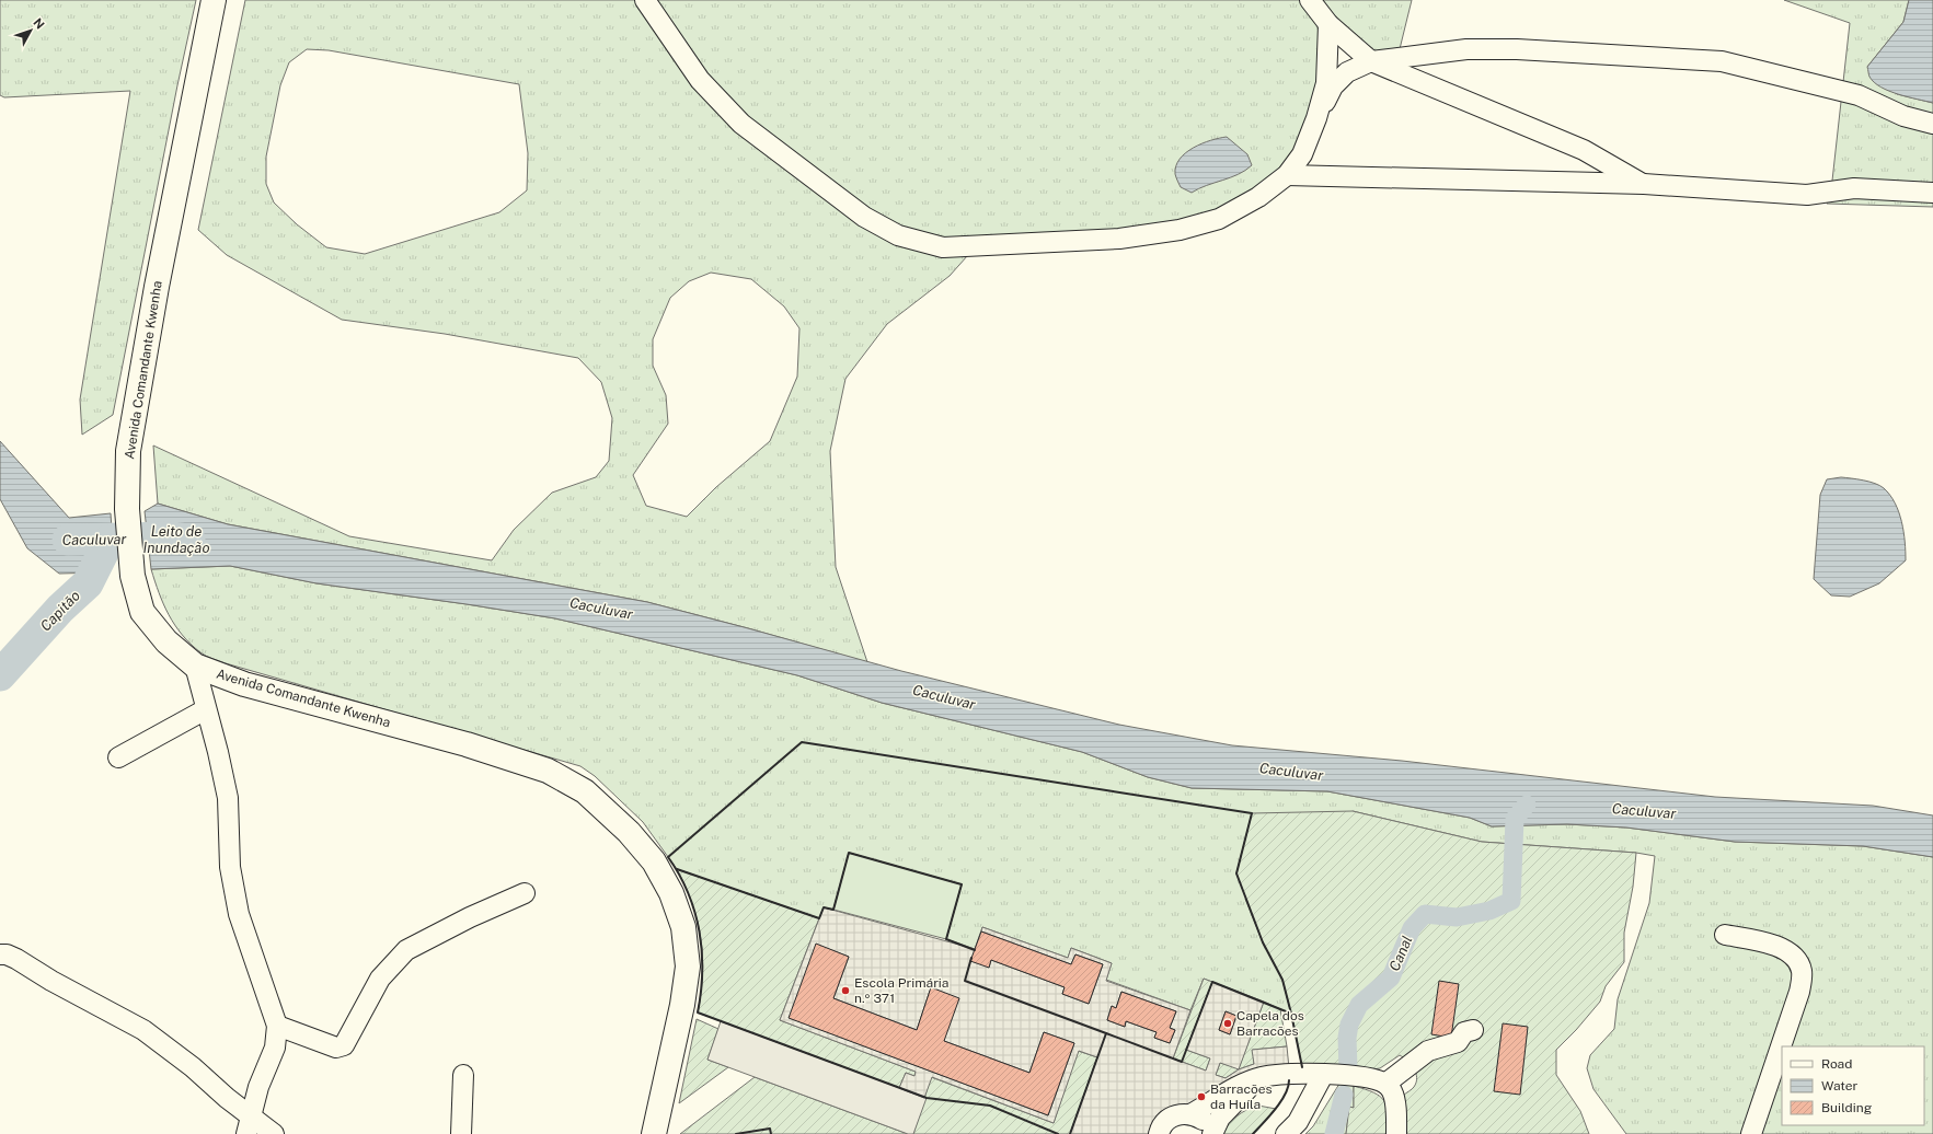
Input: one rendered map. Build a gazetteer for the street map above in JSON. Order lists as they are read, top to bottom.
{
  "streets": {
    "main road": ["Avenida Comandante Kwenha"]
  },
  "water": [
    "Leito de Inundação",
    "Caculuvar",
    "Capitão",
    "Canal"
  ],
  "places": ["Escola Primária n.º 371", "Capela dos Barracões", "Barracões da Huíla"],
  "legend": ["Road", "Water", "Building"],
  "north": "top right"
}
